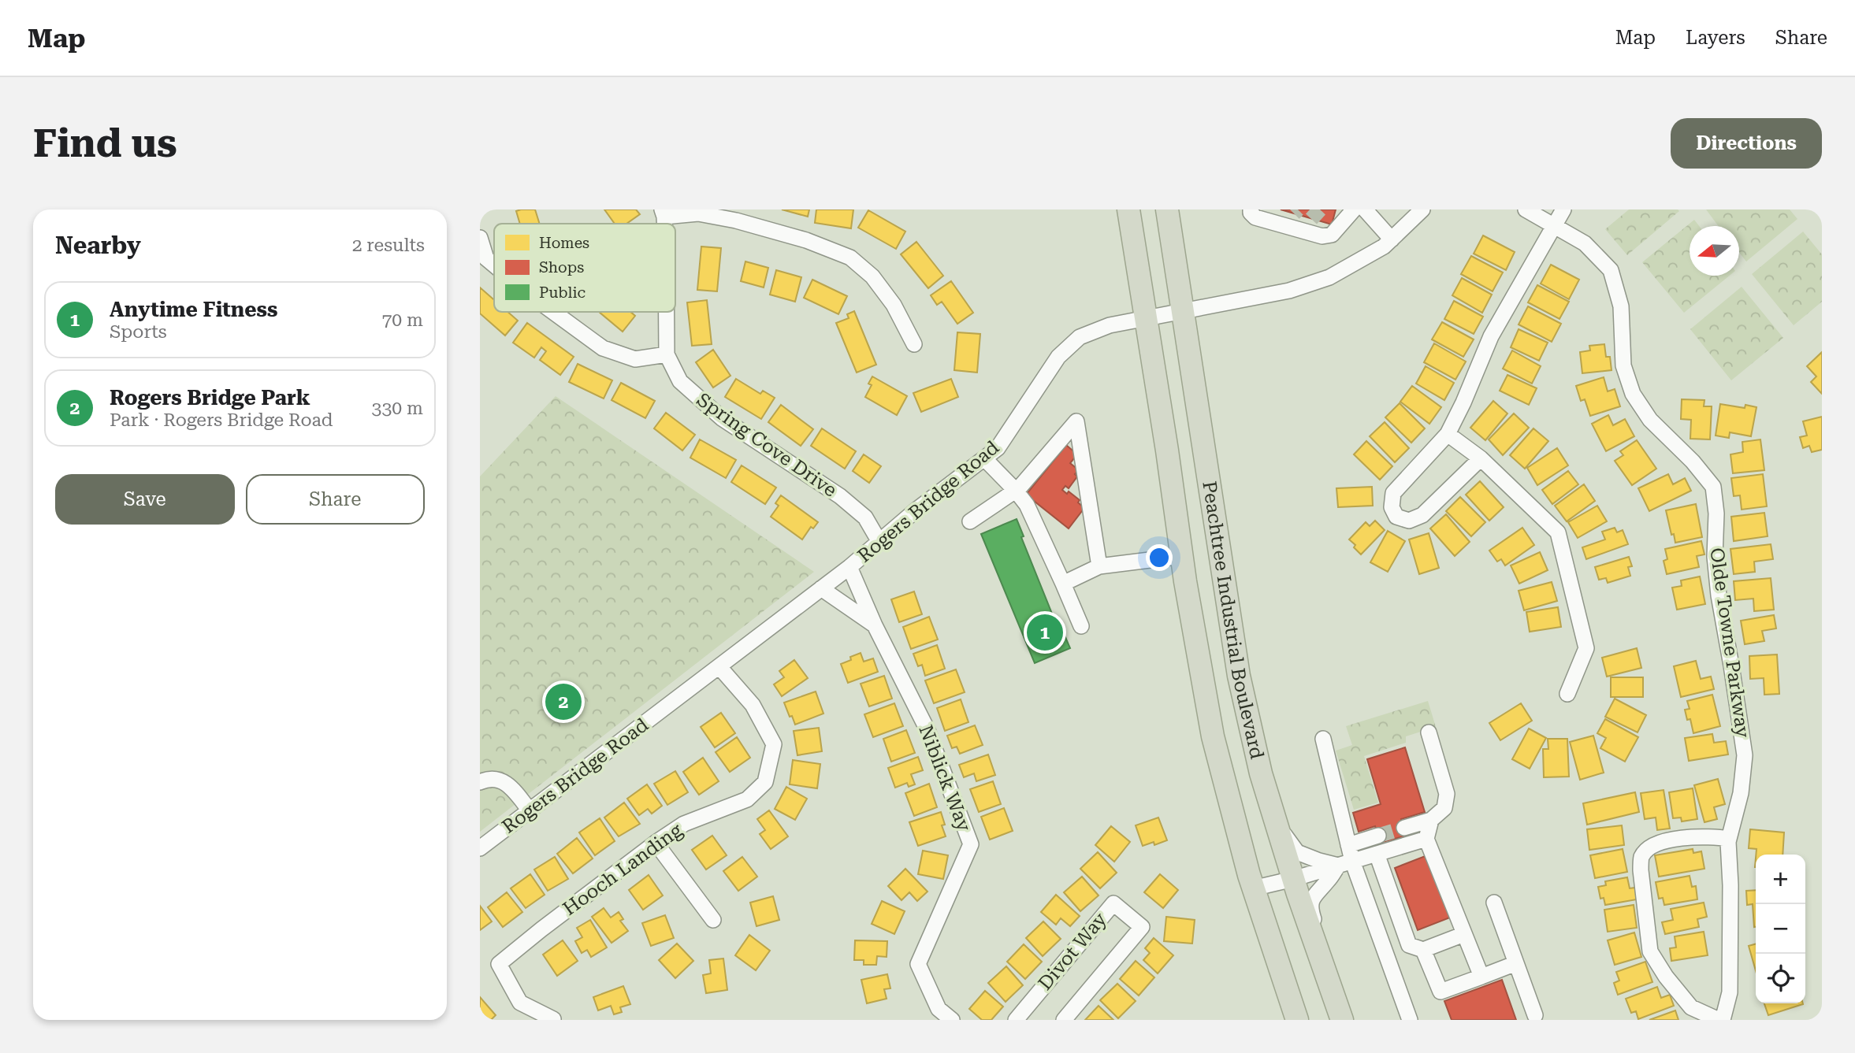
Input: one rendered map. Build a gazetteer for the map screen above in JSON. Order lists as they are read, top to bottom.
{
  "streets": {
    "highway": ["Peachtree Industrial Boulevard"],
    "street": [
      "Spring Cove Drive",
      "Rogers Bridge Road",
      "Olde Towne Parkway",
      "Niblick Way",
      "Hooch Landing",
      "Divot Way"
    ]
  },
  "crossings": [
    ["Spring Cove Drive", "Rogers Bridge Road"],
    ["Rogers Bridge Road", "Peachtree Industrial Boulevard"],
    ["Rogers Bridge Road", "Niblick Way"],
    ["Rogers Bridge Road", "Hooch Landing"]
  ],
  "legend": ["Homes", "Shops", "Public"],
  "north": "left",
  "page": {
    "header": "Map",
    "nav": ["Map", "Layers", "Share"],
    "buttons": [
      "Directions",
      ["Save", "Share"]
    ],
    "title": "Find us",
    "heading": ["Nearby", "2 results"],
    "list": [
      {
        "mark": "1",
        "name": "Anytime Fitness",
        "note": "Sports",
        "value": "70 m"
      },
      {
        "mark": "2",
        "name": "Rogers Bridge Park",
        "note": "Park · Rogers Bridge Road",
        "value": "330 m"
      }
    ],
    "pins": ["1", "2"],
    "map_buttons": ["+", "−"]
  }
}
